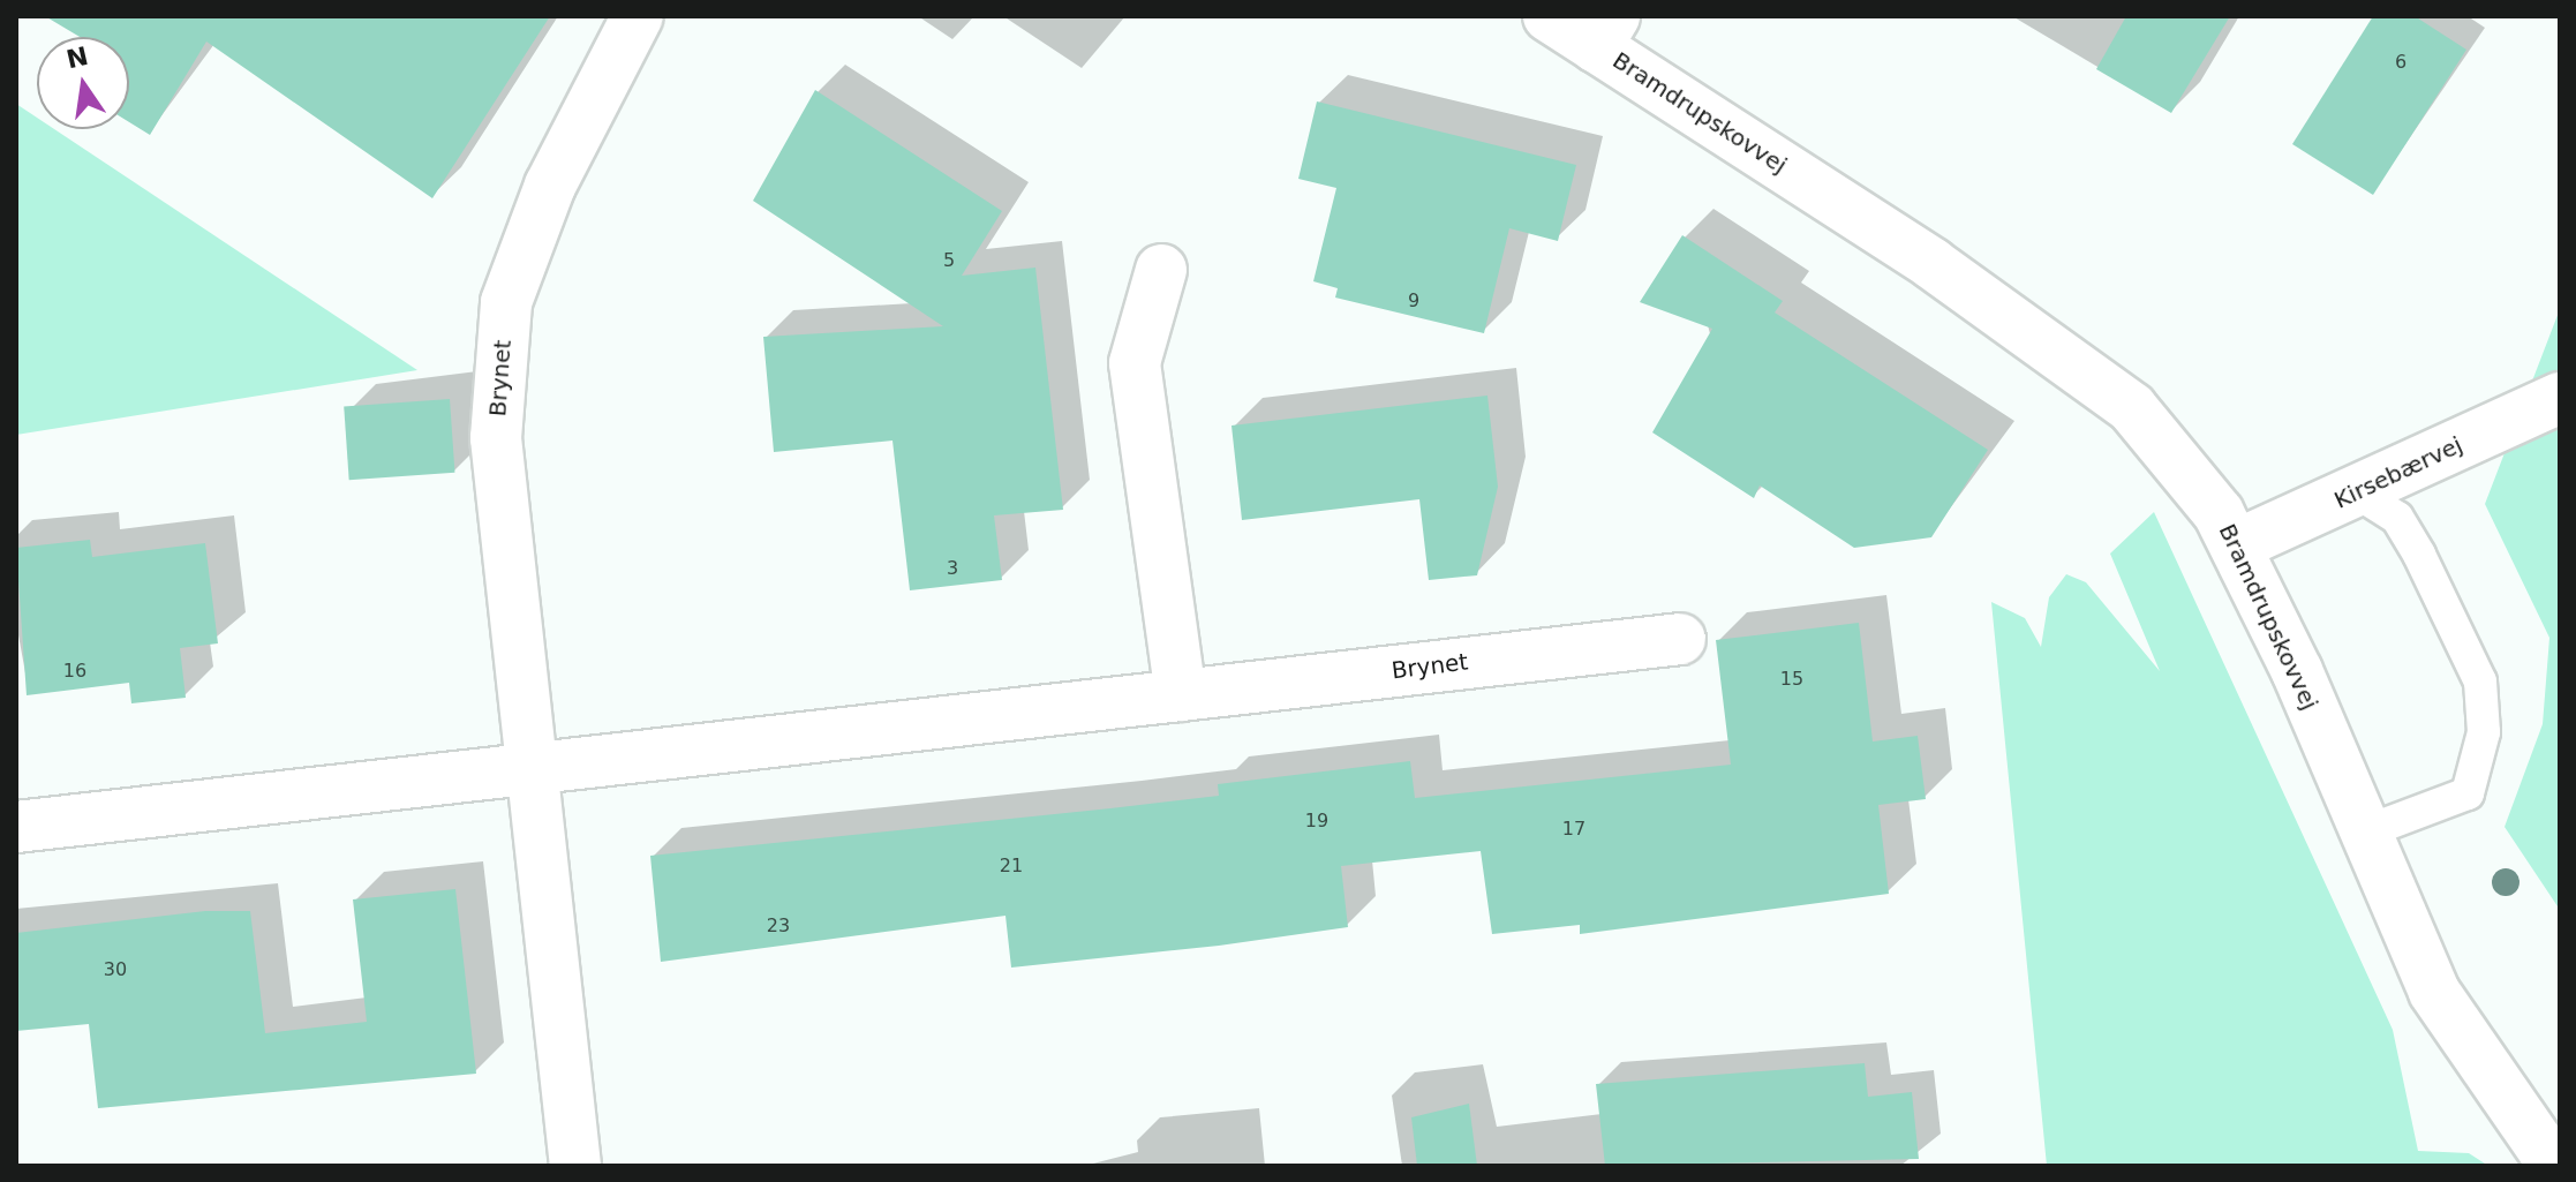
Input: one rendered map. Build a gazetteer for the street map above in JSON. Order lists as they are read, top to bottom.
{
  "streets": {
    "street": ["Bramdrupskovvej", "Brynet", "Kirsebærvej"]
  },
  "crossings": [
    ["Bramdrupskovvej", "Kirsebærvej"]
  ],
  "house_numbers": [
    "6",
    "5",
    "9",
    "3",
    "16",
    "15",
    "19",
    "17",
    "21",
    "23",
    "30"
  ],
  "north": "top"
}
